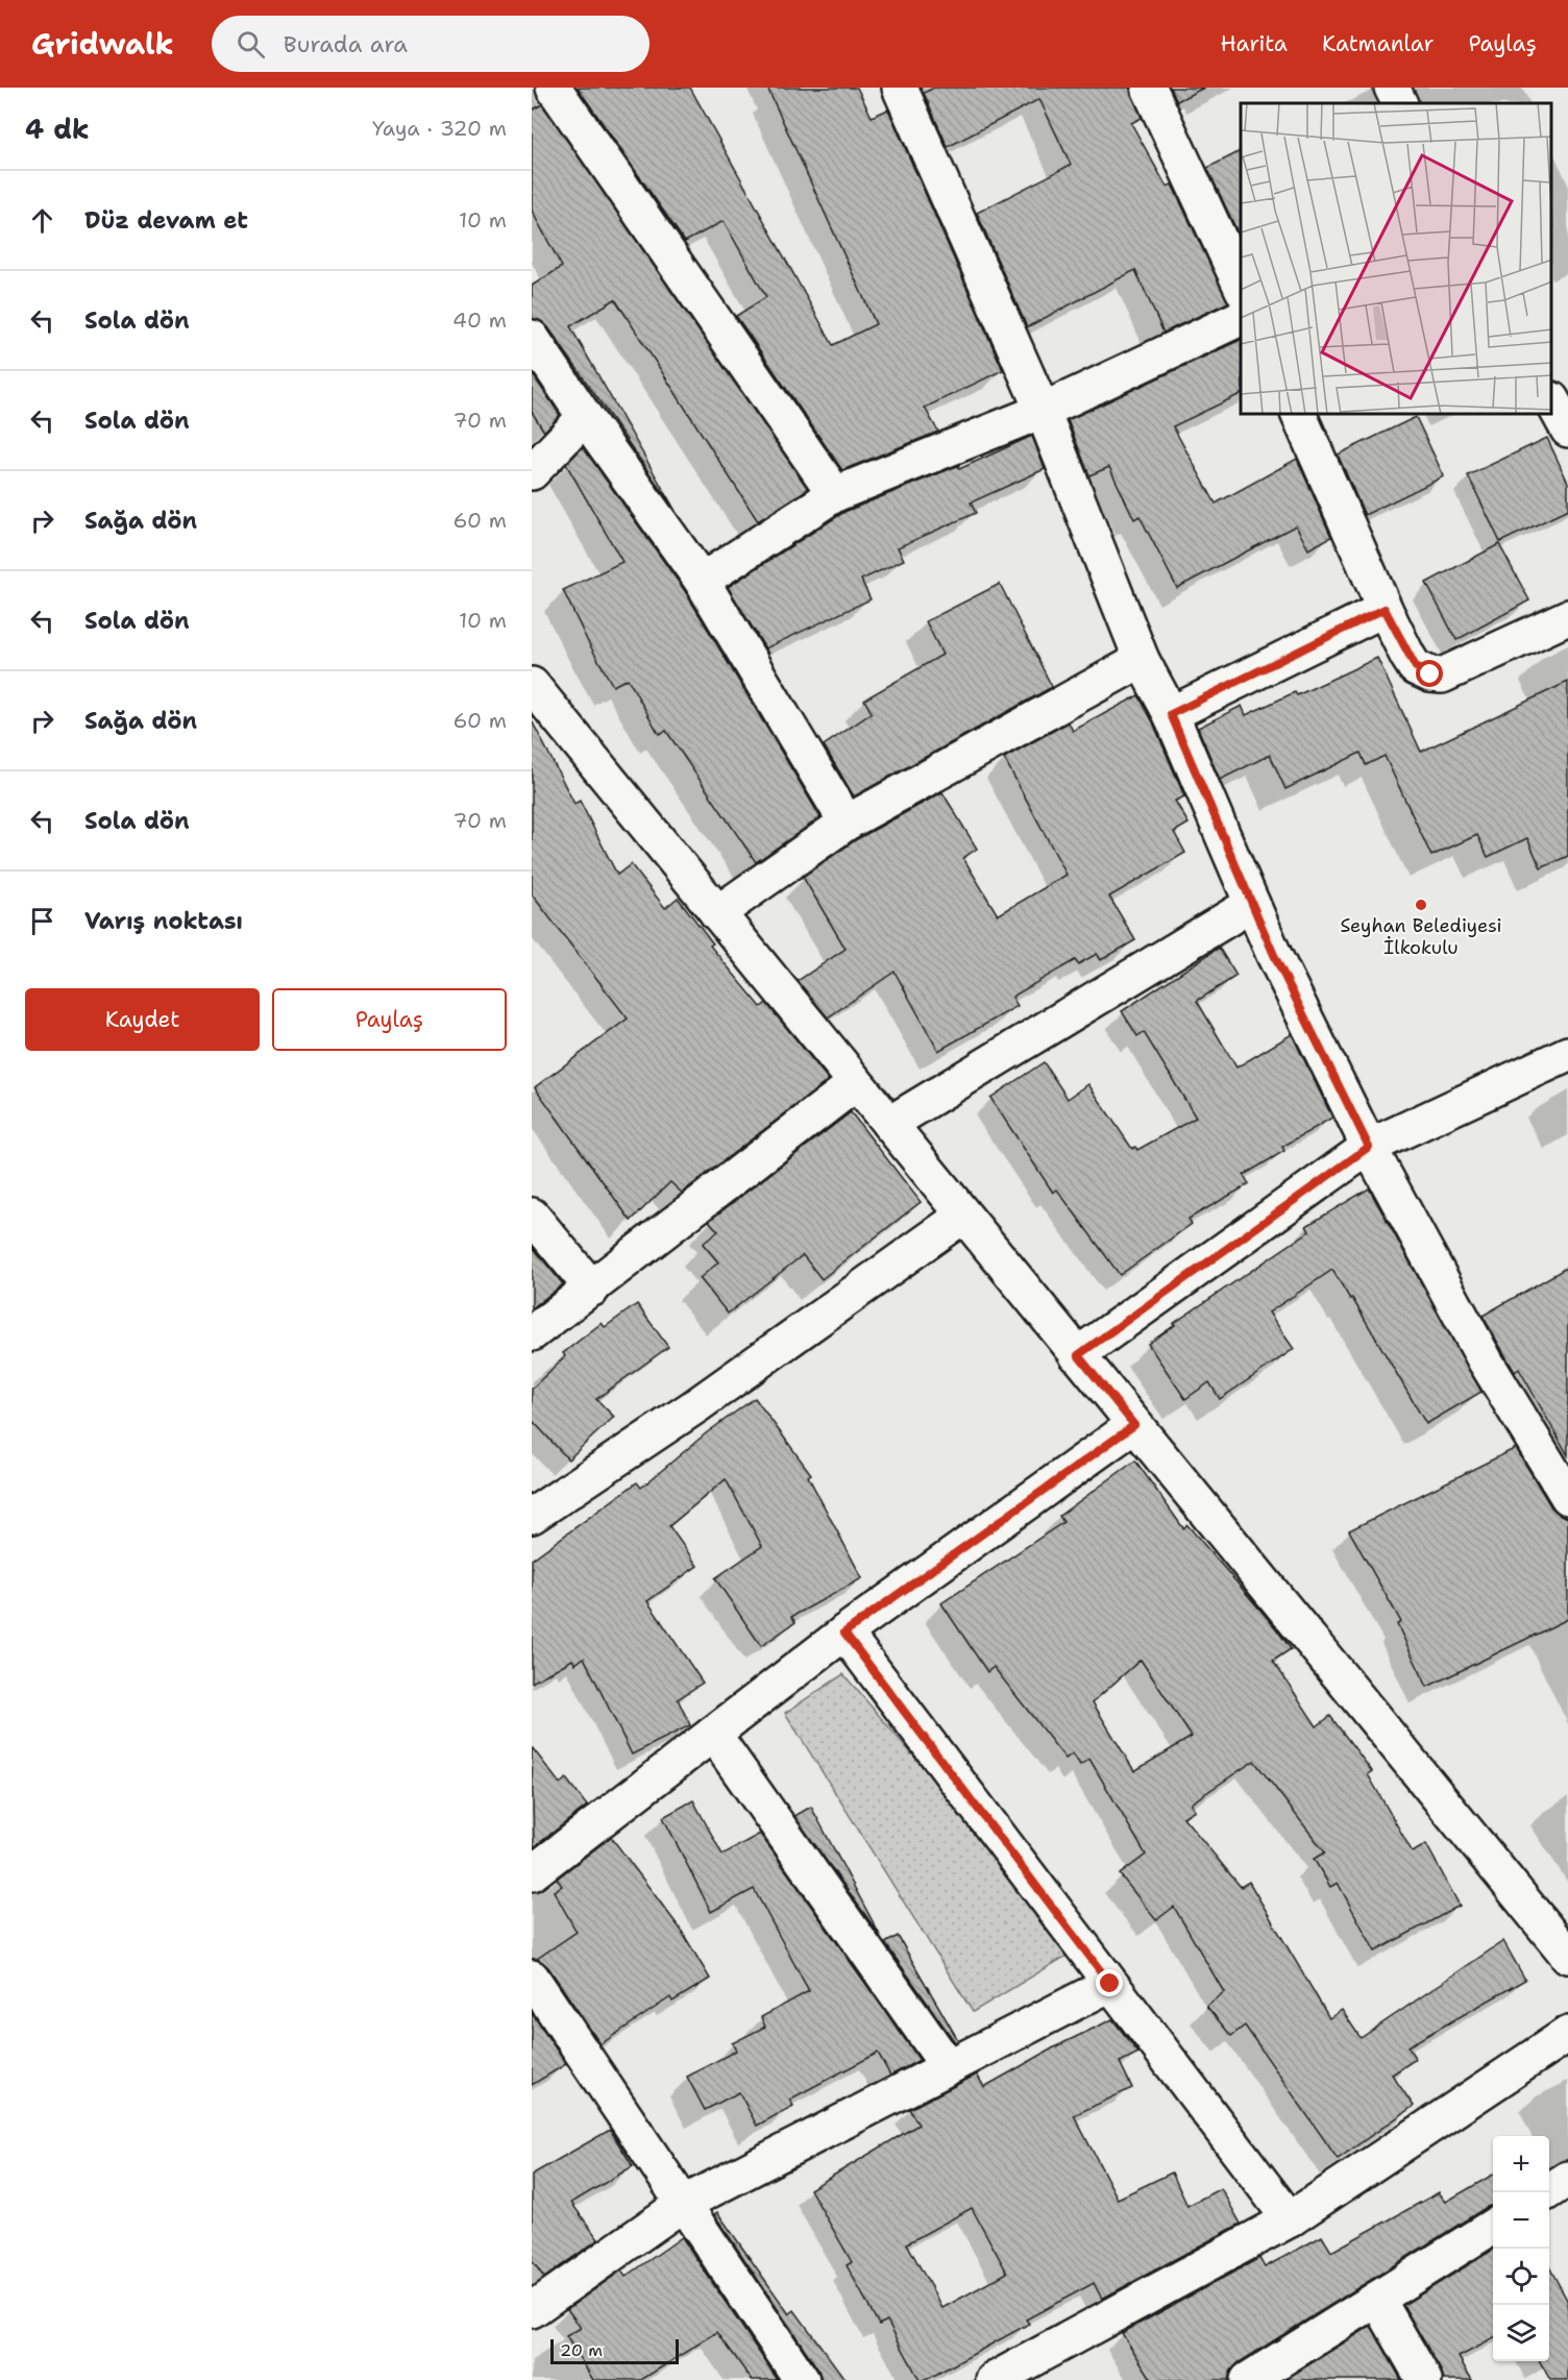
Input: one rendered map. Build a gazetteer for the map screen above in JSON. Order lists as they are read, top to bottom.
{
  "places": ["Seyhan Belediyesi İlkokulu"],
  "scale_bar": "20 m",
  "page": {
    "header": "Gridwalk",
    "search": "Burada ara",
    "nav": ["Harita", "Katmanlar", "Paylaş"],
    "heading": ["4 dk", "Yaya · 320 m"],
    "list": [
      ["Düz devam et", "10 m"],
      ["Sola dön", "40 m"],
      ["Sola dön", "70 m"],
      ["Sağa dön", "60 m"],
      ["Sola dön", "10 m"],
      ["Sağa dön", "60 m"],
      ["Sola dön", "70 m"],
      "Varış noktası"
    ],
    "buttons": ["Kaydet", "Paylaş"],
    "map_buttons": ["+", "−"],
    "scale": "20 m"
  }
}
